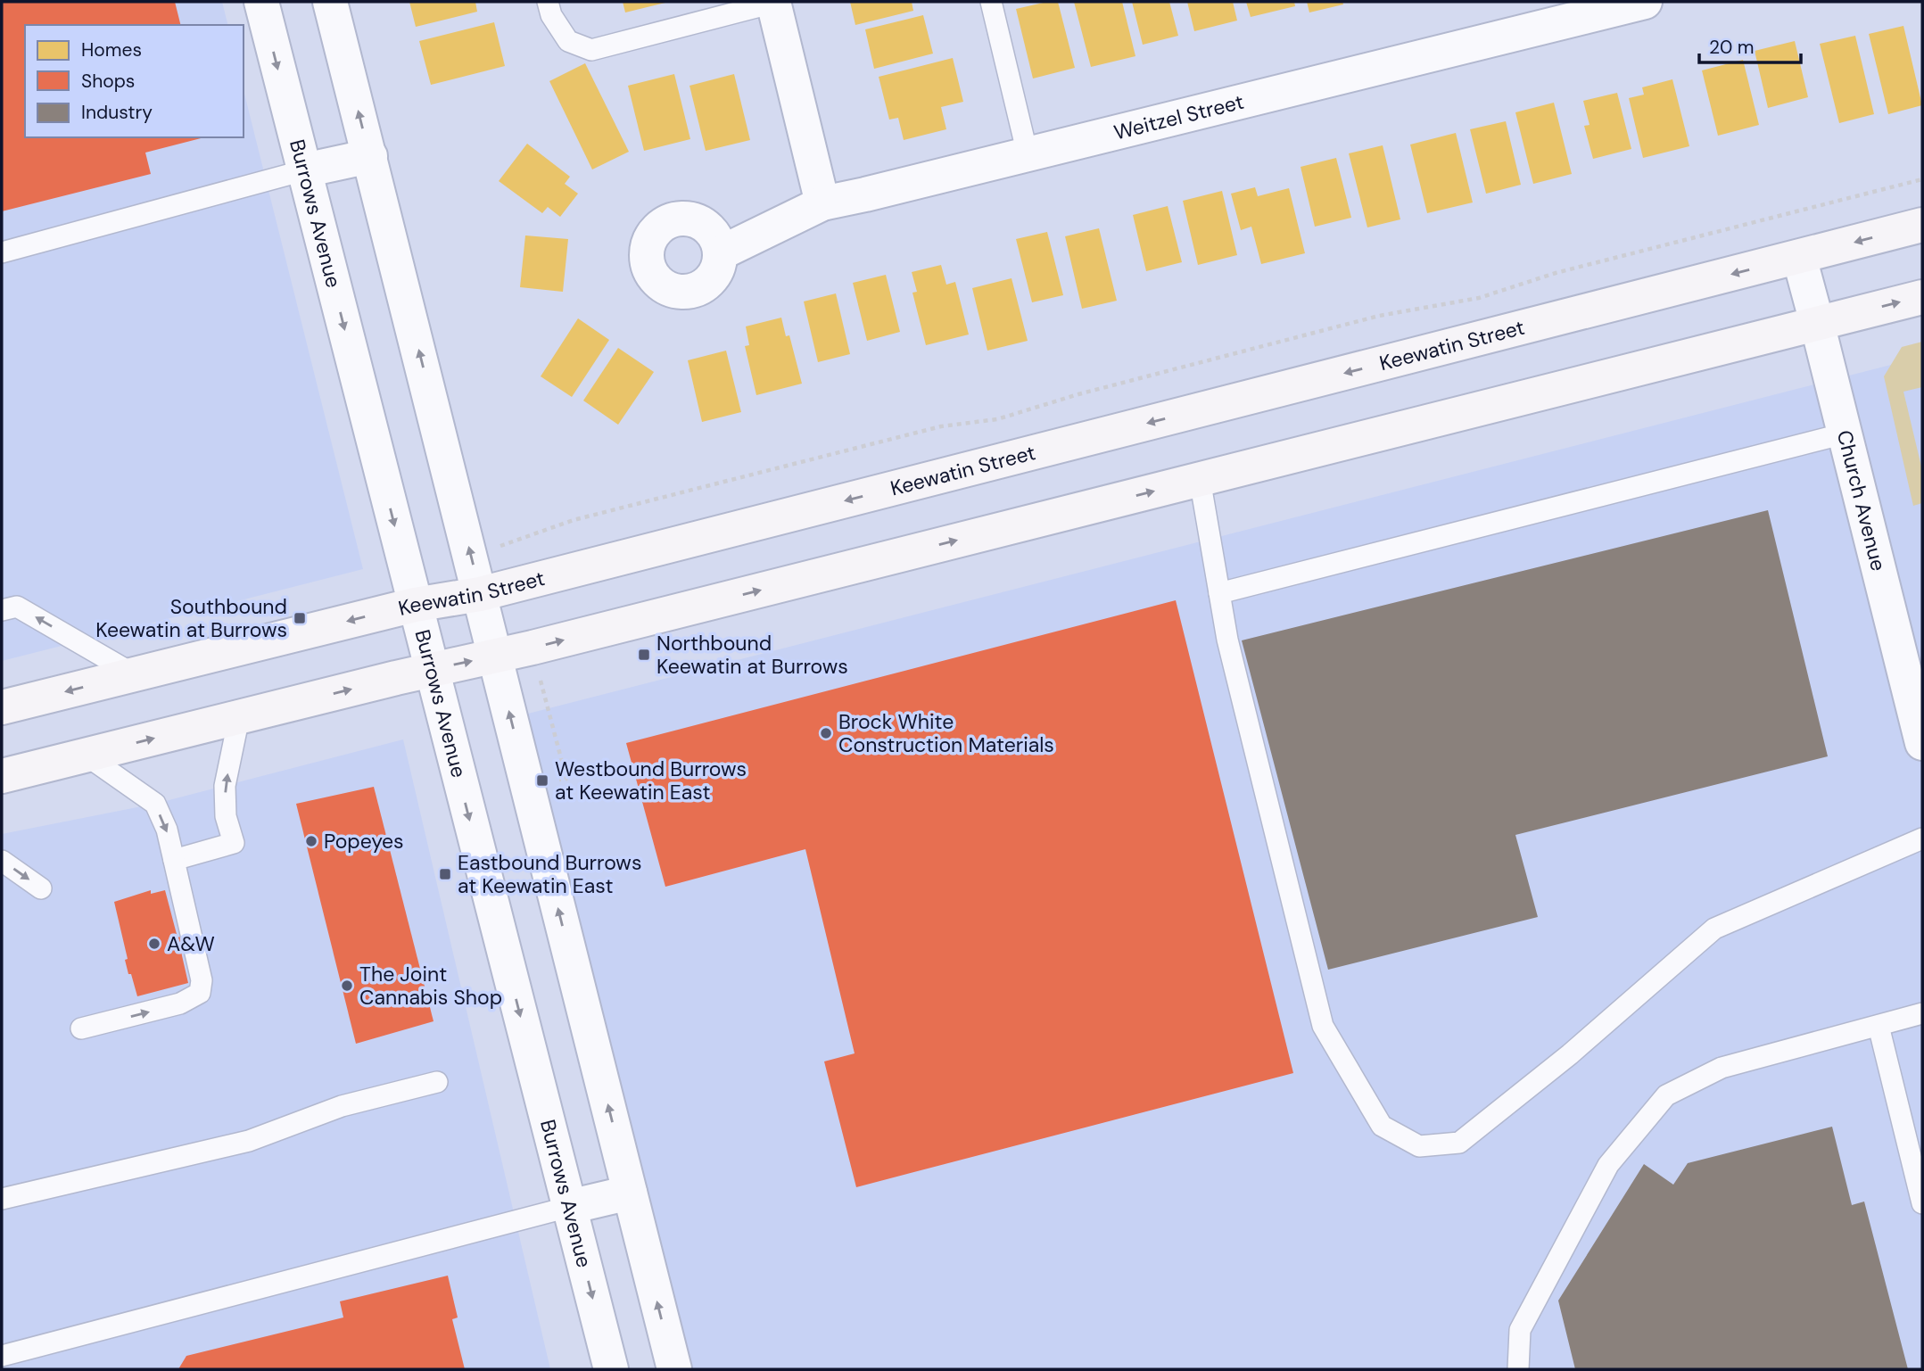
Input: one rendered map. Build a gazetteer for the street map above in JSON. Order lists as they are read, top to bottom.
{
  "streets": {
    "main road": ["Keewatin Street"],
    "street": ["Weitzel Street", "Burrows Avenue", "Church Avenue"]
  },
  "crossings": [
    ["Burrows Avenue", "Keewatin Street"],
    ["Keewatin Street", "Church Avenue"]
  ],
  "places": {
    "transit": [
      "Southbound Keewatin at Burrows",
      "Northbound Keewatin at Burrows",
      "Westbound Burrows at Keewatin East",
      "Eastbound Burrows at Keewatin East"
    ],
    "other": [
      "Brock White Construction Materials",
      "Popeyes",
      "A&W",
      "The Joint Cannabis Shop"
    ]
  },
  "legend": ["Homes", "Shops", "Industry"],
  "scale_bar": "20 m"
}
